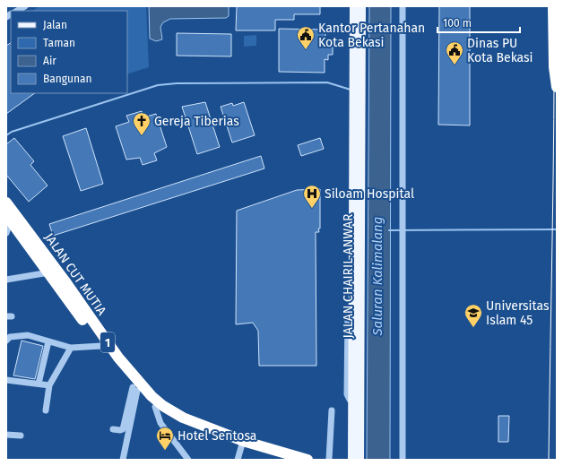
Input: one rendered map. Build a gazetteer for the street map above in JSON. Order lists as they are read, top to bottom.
{
  "streets": {
    "highway": ["JALAN CUT MUTIA", "1"],
    "main road": ["JALAN CHAIRIL ANWAR"]
  },
  "water": ["Saluran Kalimalang"],
  "places": {
    "public building": ["Kantor Pertanahan Kota Bekasi", "Dinas PU Kota Bekasi"],
    "church": ["Gereja Tiberias"],
    "hospital": ["Siloam Hospital"],
    "school or university": ["Universitas Islam 45"],
    "hotel": ["Hotel Sentosa"]
  },
  "legend": [
    "Jalan",
    "Taman",
    "Air",
    "Bangunan"
  ],
  "scale_bar": "100 m"
}
